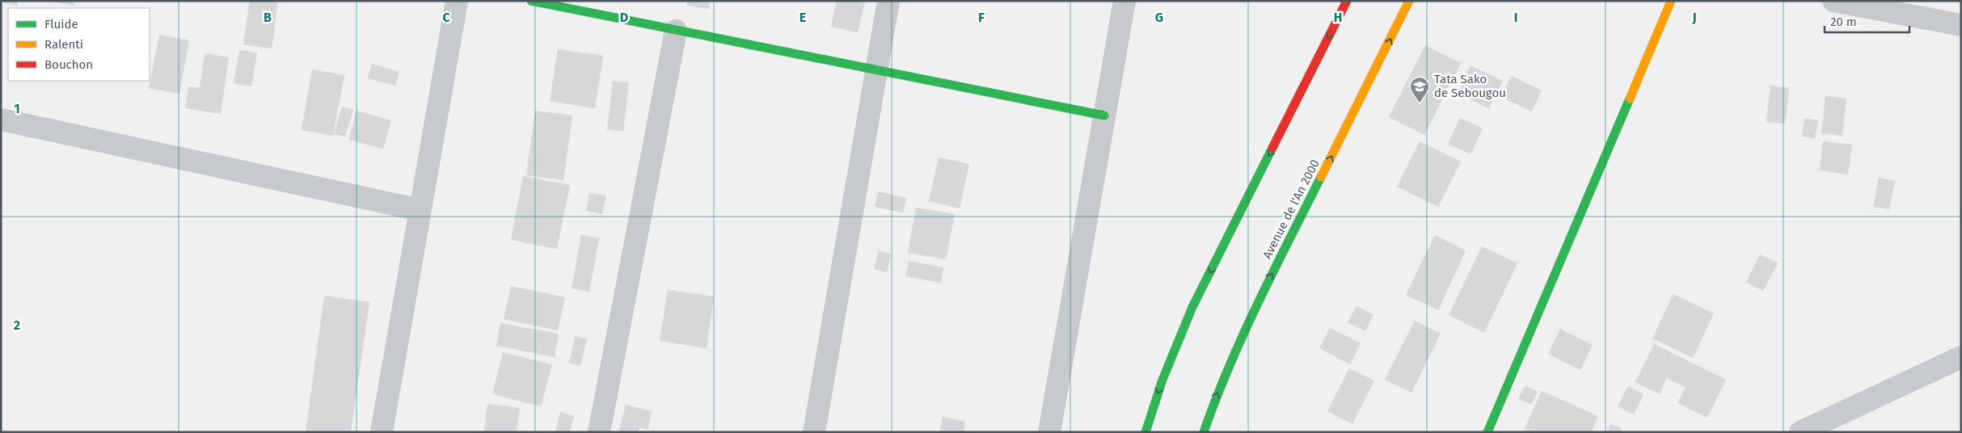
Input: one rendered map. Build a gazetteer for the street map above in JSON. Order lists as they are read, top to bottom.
{
  "streets": {
    "street": ["Avenue de l'An 2000"]
  },
  "places": {
    "school or university": ["Tata Sako de Sebougou"]
  },
  "legend": ["Fluide", "Ralenti", "Bouchon"],
  "scale_bar": "20 m",
  "grid": {
    "columns": [
      "B",
      "C",
      "D",
      "E",
      "F",
      "G",
      "H",
      "I",
      "J"
    ],
    "rows": ["1", "2"]
  }
}
